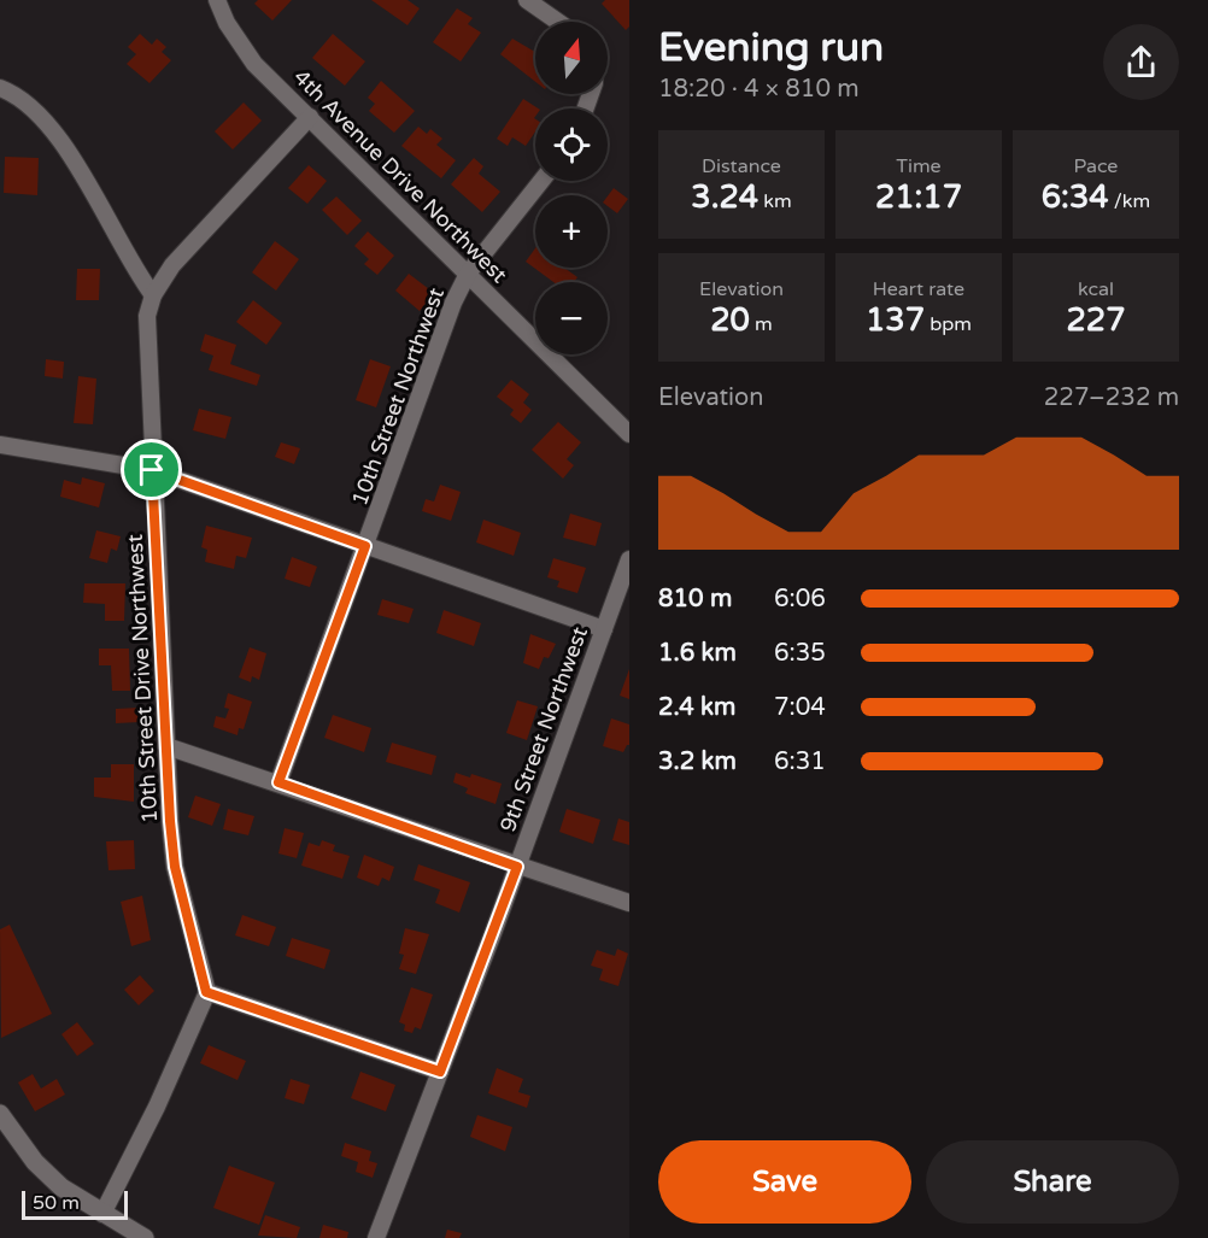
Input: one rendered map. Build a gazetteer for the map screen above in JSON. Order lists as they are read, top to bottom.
{
  "streets": {
    "street": [
      "4th Avenue Drive Northwest",
      "10th Street Northwest",
      "10th Street Drive Northwest",
      "9th Street Northwest"
    ]
  },
  "crossings": [
    ["4th Avenue Drive Northwest", "10th Street Northwest"],
    ["4th Avenue Drive Northwest", "10th Street Drive Northwest"]
  ],
  "scale_bar": "50 m",
  "north": "top",
  "page": {
    "heading": ["Evening run", "18:20 · 4 × 810 m"],
    "map_buttons": ["+", "−"],
    "stats": [
      ["Distance", "3.24 km"],
      ["Time", "21:17"],
      ["Pace", "6:34 /km"],
      ["Elevation", "20 m"],
      ["Heart rate", "137 bpm"],
      ["kcal", "227"]
    ],
    "chart": ["Elevation", "227–232 m"],
    "list": [
      {
        "name": "810 m",
        "note": "6:06"
      },
      {
        "name": "1.6 km",
        "note": "6:35"
      },
      {
        "name": "2.4 km",
        "note": "7:04"
      },
      {
        "name": "3.2 km",
        "note": "6:31"
      }
    ],
    "buttons": ["Save", "Share"],
    "scale": "50 m"
  }
}
